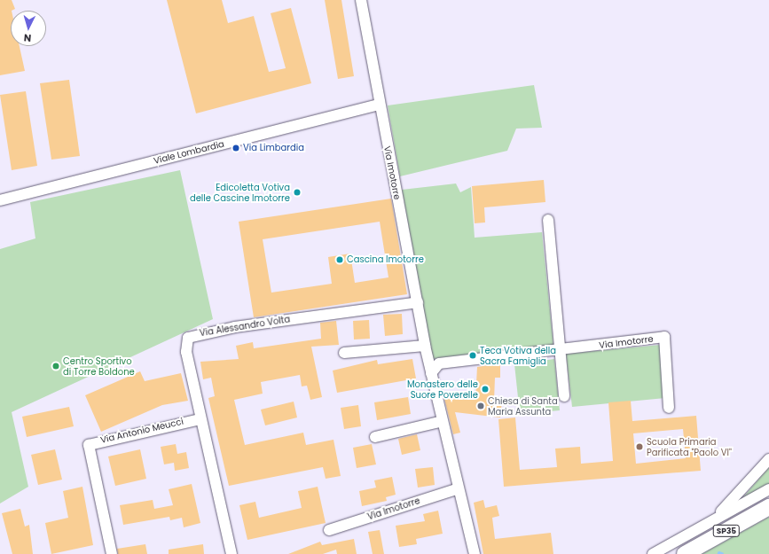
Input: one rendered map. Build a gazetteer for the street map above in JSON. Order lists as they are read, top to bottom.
{
  "streets": {
    "highway": ["SP35"],
    "street": [
      "Viale Lombardia",
      "Via Imotorre",
      "Via Alessandro Volta",
      "Via Antonio Meucci"
    ]
  },
  "crossings": [
    ["Viale Lombardia", "Via Imotorre"],
    ["Via Imotorre", "Via Alessandro Volta"],
    ["Via Alessandro Volta", "Via Antonio Meucci"]
  ],
  "places": [
    "Via Limbardia",
    "Edicoletta Votiva delle Cascine Imotorre",
    "Cascina Imotorre",
    "Teca Votiva della Sacra Famiglia",
    "Centro Sportivo di Torre Boldone",
    "Monastero delle Suore Poverelle",
    "Chiesa di Santa Maria Assunta",
    "Scuola Primaria Parificata \"Paolo VI\""
  ],
  "north": "bottom"
}
